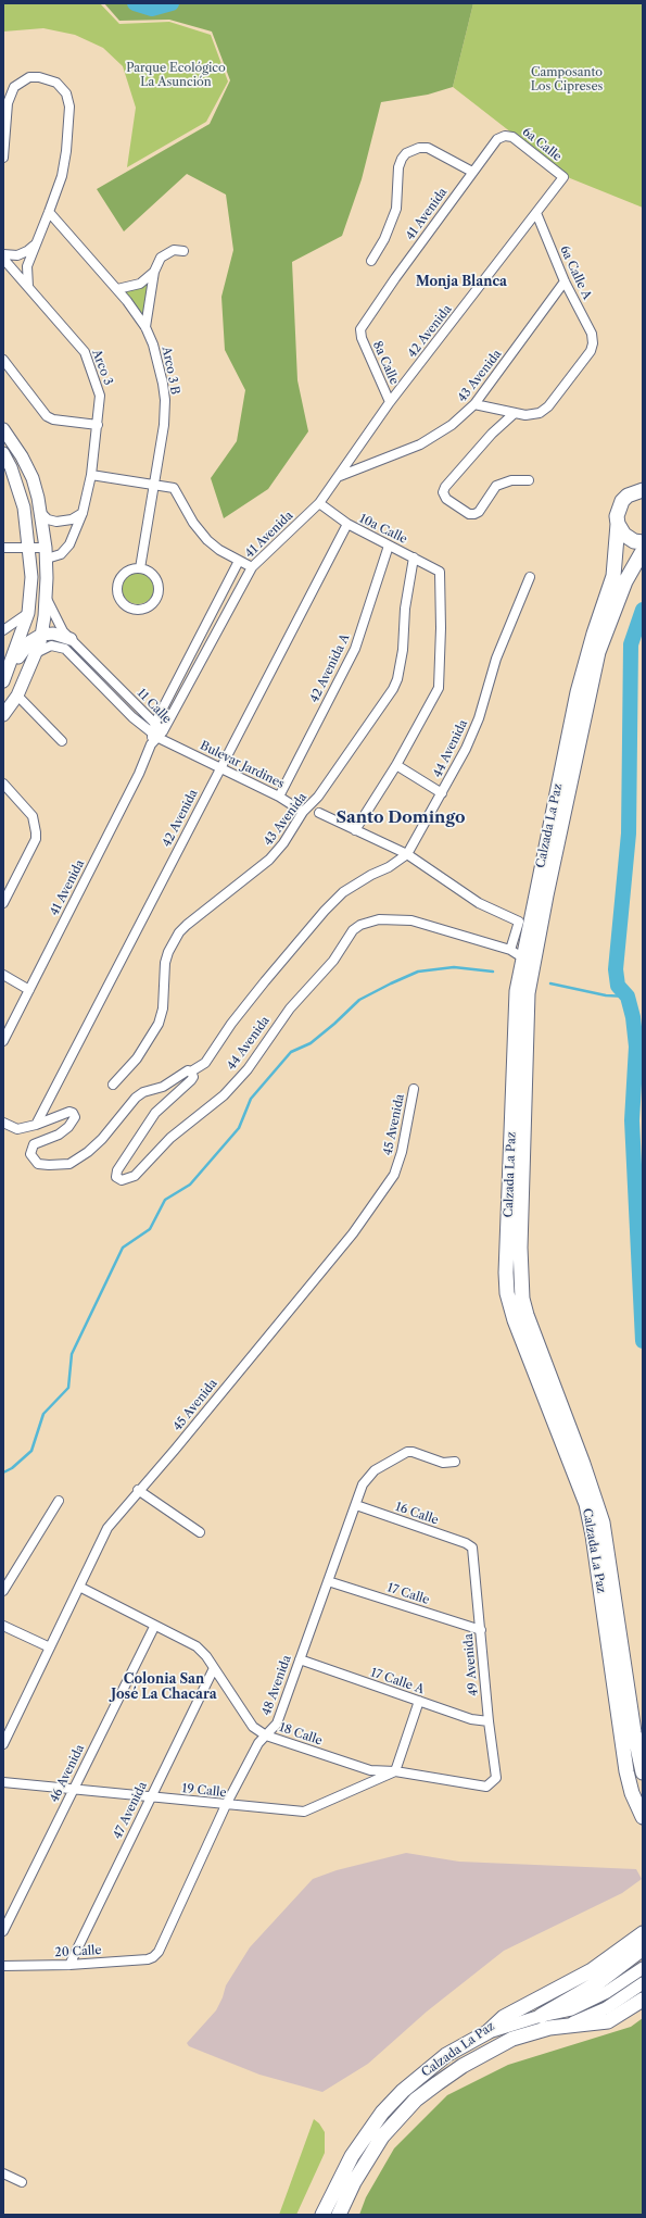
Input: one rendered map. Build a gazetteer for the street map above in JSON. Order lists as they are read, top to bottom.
{
  "streets": {
    "main road": ["Calzada La Paz"],
    "street": [
      "6a Calle",
      "41 Avenida",
      "6a Calle A",
      "42 Avenida",
      "8a Calle",
      "Arco 3",
      "Arco 3 B",
      "43 Avenida",
      "10a Calle",
      "42 Avenida A",
      "11 Calle",
      "44 Avenida",
      "Bulevar Jardines",
      "45 Avenida",
      "16 Calle",
      "17 Calle",
      "49 Avenida",
      "17 Calle A",
      "48 Avenida",
      "18 Calle",
      "46 Avenida",
      "19 Calle",
      "47 Avenida",
      "20 Calle"
    ]
  },
  "crossings": [
    ["6a Calle", "41 Avenida"],
    ["6a Calle", "42 Avenida"],
    ["41 Avenida", "42 Avenida"],
    ["41 Avenida", "8a Calle"],
    ["41 Avenida", "10a Calle"],
    ["41 Avenida", "11 Calle"],
    ["6a Calle A", "42 Avenida"],
    ["6a Calle A", "43 Avenida"],
    ["42 Avenida", "8a Calle"],
    ["42 Avenida", "43 Avenida"],
    ["42 Avenida", "10a Calle"],
    ["42 Avenida", "44 Avenida"],
    ["42 Avenida", "Bulevar Jardines"],
    ["43 Avenida", "10a Calle"],
    ["43 Avenida", "Bulevar Jardines"],
    ["10a Calle", "42 Avenida A"],
    ["42 Avenida A", "Bulevar Jardines"],
    ["11 Calle", "Bulevar Jardines"],
    ["44 Avenida", "Calzada La Paz"],
    ["45 Avenida", "18 Calle"],
    ["16 Calle", "49 Avenida"],
    ["16 Calle", "48 Avenida"],
    ["17 Calle", "49 Avenida"],
    ["17 Calle", "48 Avenida"],
    ["49 Avenida", "17 Calle A"],
    ["49 Avenida", "18 Calle"],
    ["17 Calle A", "48 Avenida"],
    ["48 Avenida", "18 Calle"],
    ["48 Avenida", "19 Calle"],
    ["48 Avenida", "20 Calle"],
    ["18 Calle", "46 Avenida"],
    ["18 Calle", "19 Calle"],
    ["18 Calle", "47 Avenida"],
    ["46 Avenida", "19 Calle"],
    ["19 Calle", "47 Avenida"],
    ["47 Avenida", "20 Calle"]
  ],
  "districts": ["Monja Blanca", "Santo Domingo", "Colonia San José La Chacara"],
  "parks": ["Parque Ecológico La Asunción", "Camposanto Los Cipreses"]
}
